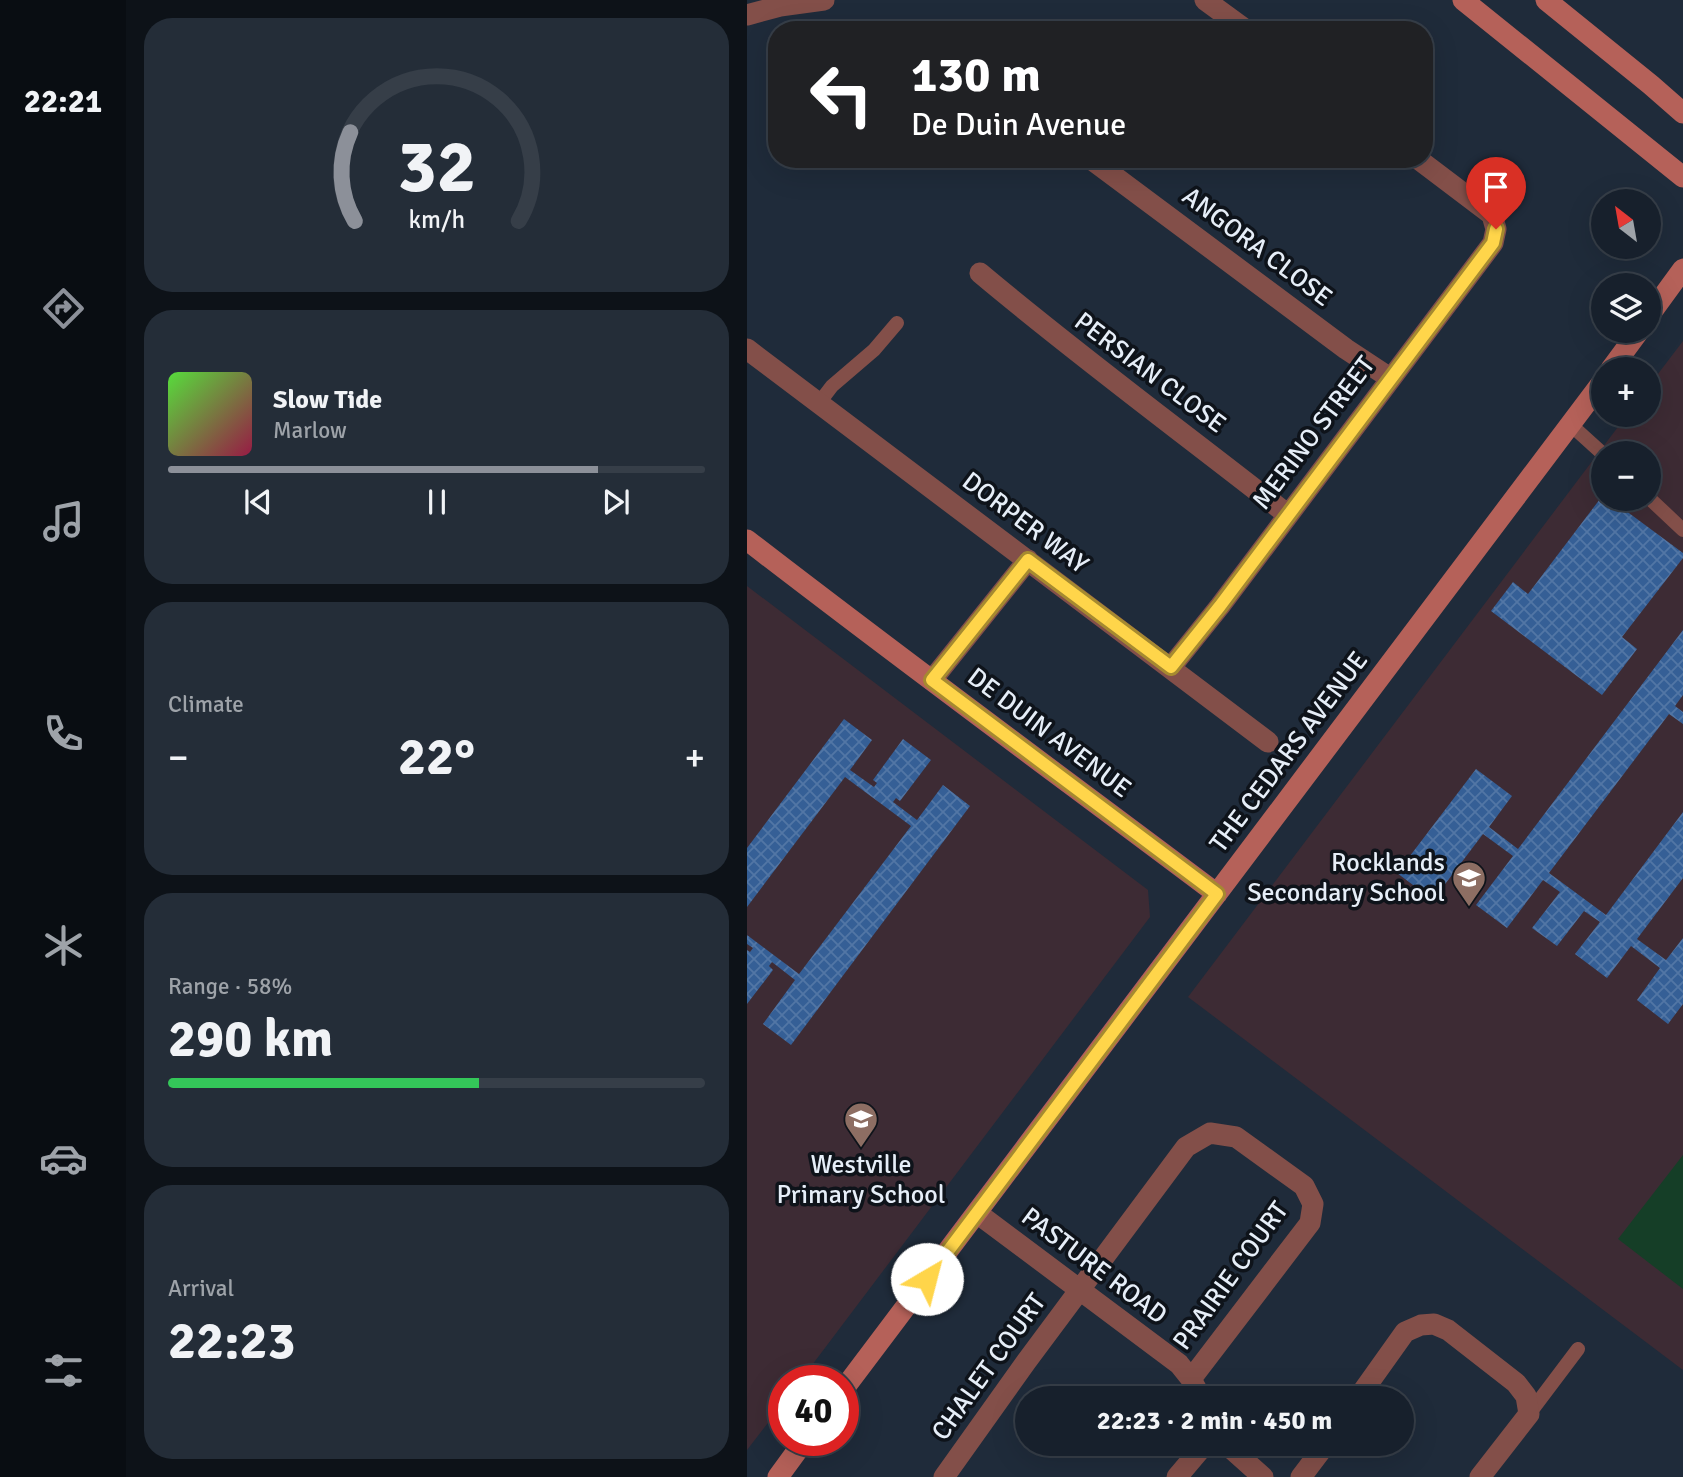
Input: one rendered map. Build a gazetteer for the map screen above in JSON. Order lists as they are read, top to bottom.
{
  "streets": {
    "street": [
      "ANGORA CLOSE",
      "PERSIAN CLOSE",
      "MERINO STREET",
      "DORPER WAY",
      "DE DUIN AVENUE",
      "THE CEDARS AVENUE",
      "PASTURE ROAD",
      "PRAIRIE COURT",
      "CHALET COURT"
    ]
  },
  "crossings": [
    ["ANGORA CLOSE", "MERINO STREET"],
    ["PERSIAN CLOSE", "MERINO STREET"],
    ["MERINO STREET", "DORPER WAY"],
    ["DE DUIN AVENUE", "THE CEDARS AVENUE"],
    ["THE CEDARS AVENUE", "PASTURE ROAD"],
    ["PASTURE ROAD", "PRAIRIE COURT"],
    ["PASTURE ROAD", "CHALET COURT"],
    ["PRAIRIE COURT", "CHALET COURT"]
  ],
  "places": {
    "school or university": ["Rocklands Secondary School", "Westville Primary School"]
  },
  "north": "top left",
  "page": {
    "tabs": "22:21",
    "turn": ["130 m", "De Duin Avenue"],
    "map_buttons": ["+", "−"],
    "song": ["Slow Tide", "Marlow"],
    "tile": [
      "Climate",
      ["Range · 58%", "290 km"],
      ["Arrival", "22:23"]
    ],
    "heat": ["−", "22°", "+"],
    "limit": "40",
    "trip": "22:23 · 2 min · 450 m",
    "gauge": ["32", "km/h"]
  }
}
